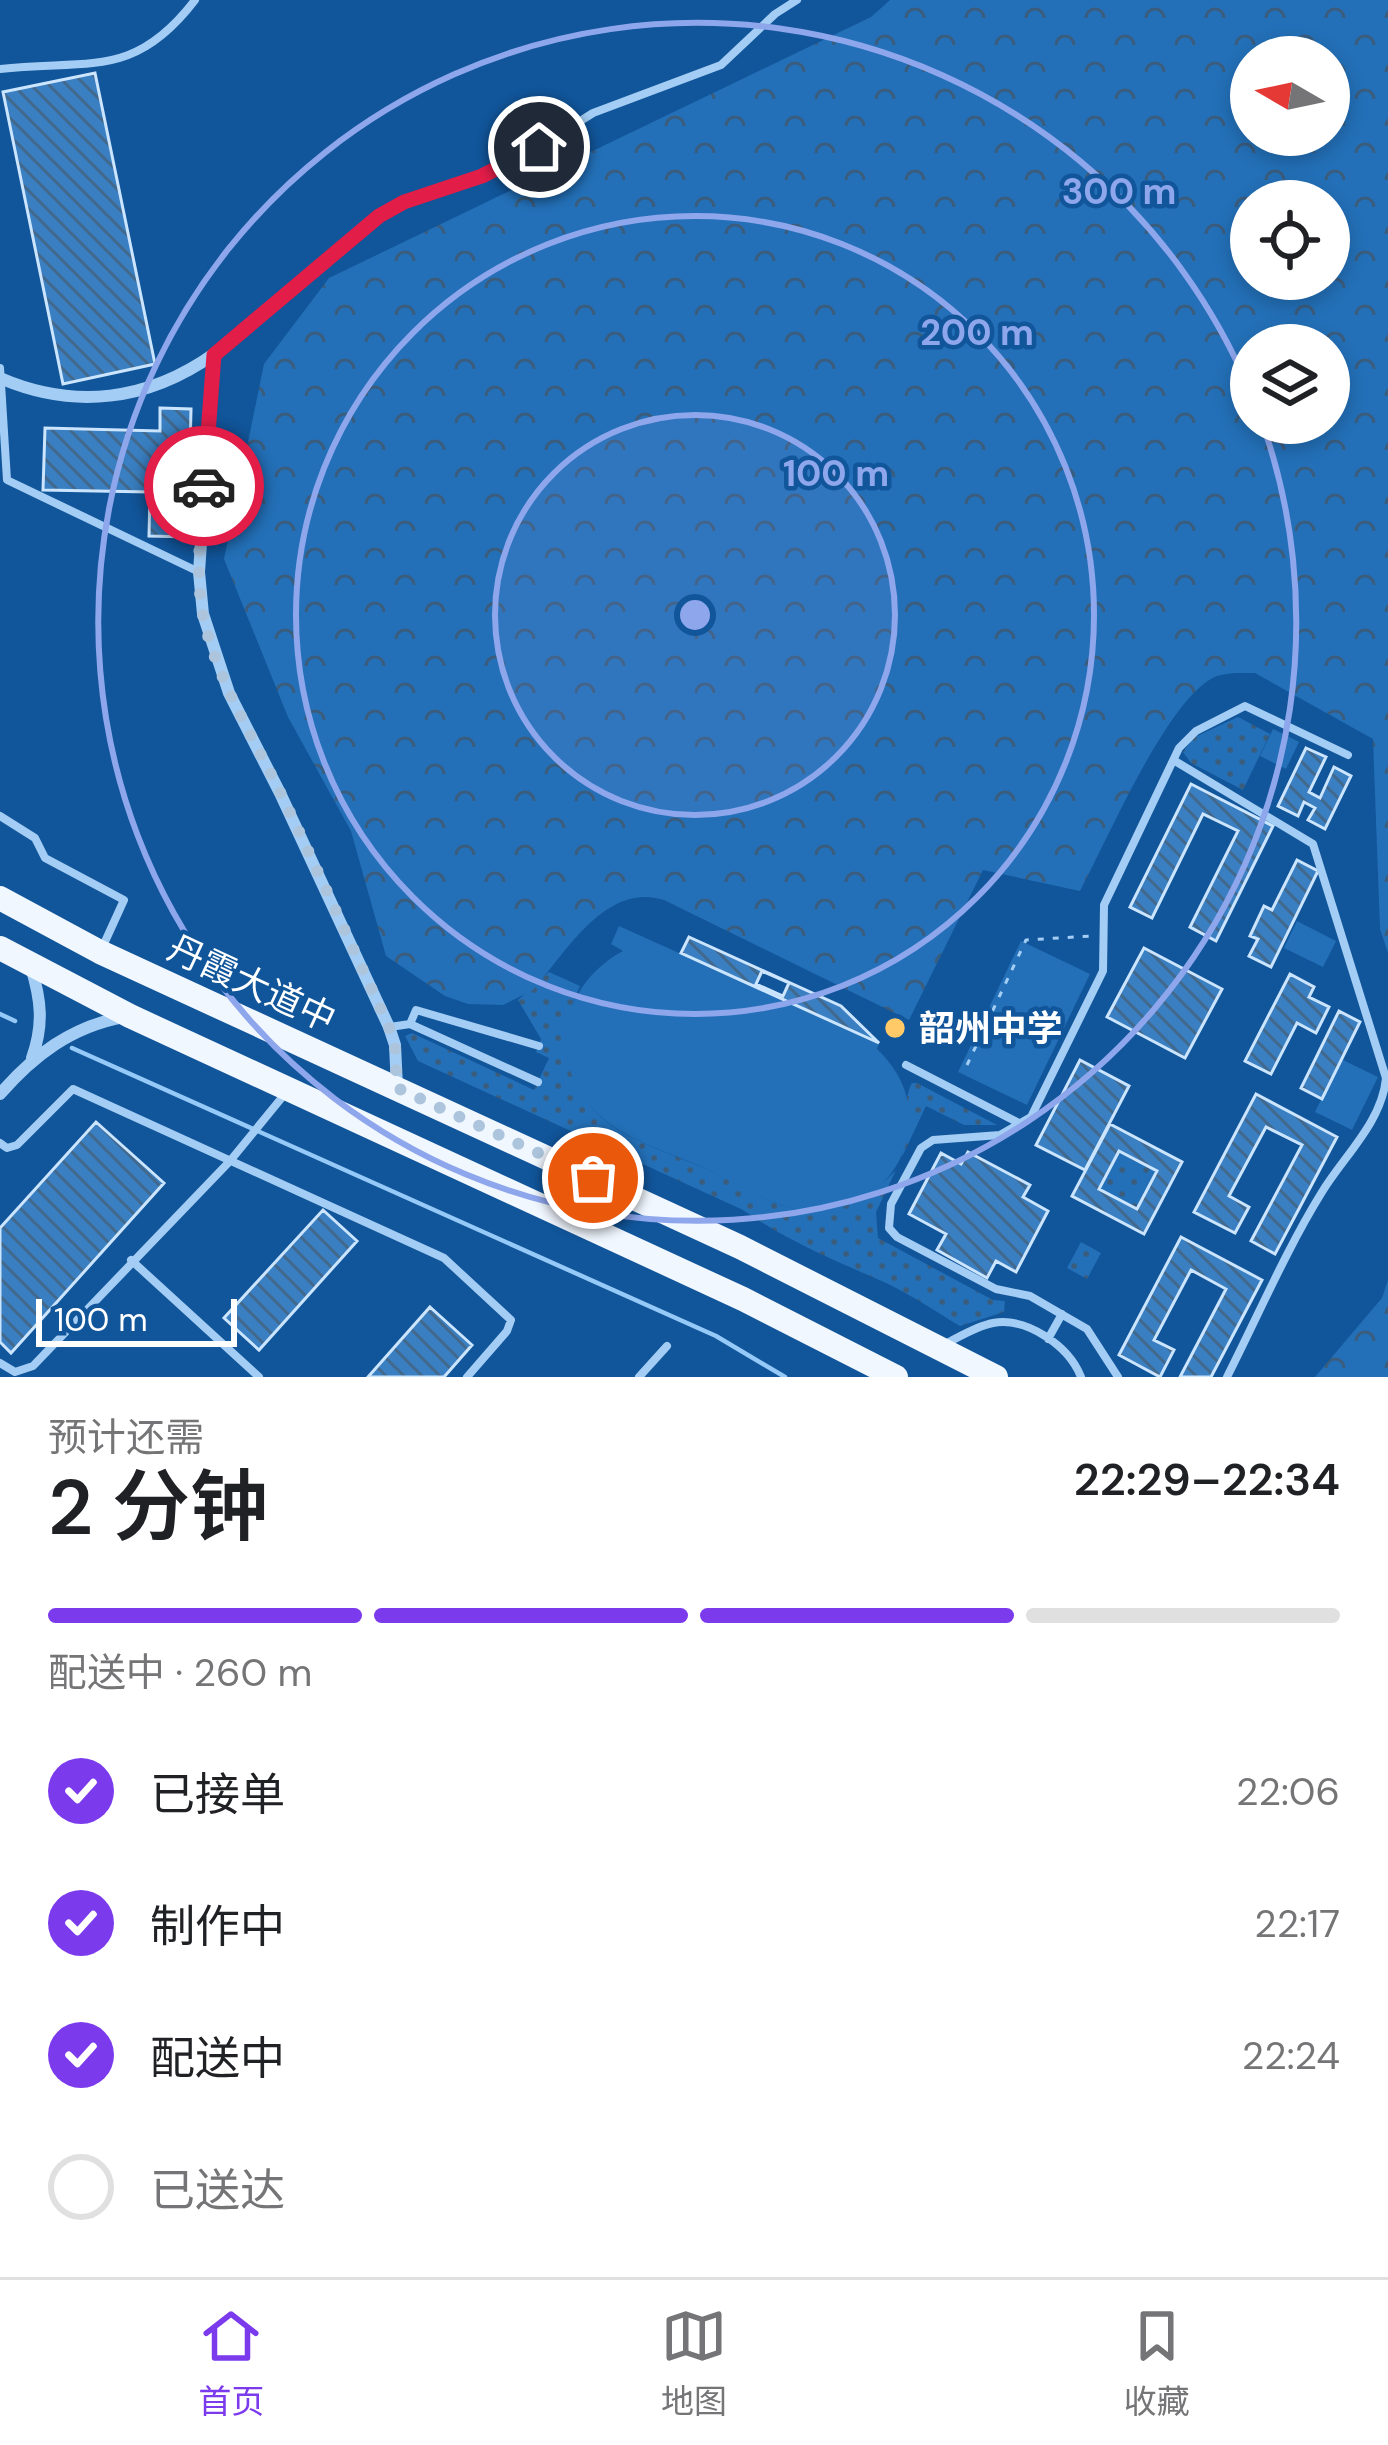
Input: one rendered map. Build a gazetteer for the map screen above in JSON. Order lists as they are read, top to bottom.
{
  "streets": {
    "main road": ["丹霞大道中"]
  },
  "places": ["韶州中学"],
  "scale_bar": "100 m",
  "north": "left",
  "page": {
    "scale": "100 m",
    "heading": ["2 分钟", "预计还需", "22:29–22:34"],
    "bar": "配送中 · 260 m",
    "list": [
      ["已接单", "22:06"],
      ["制作中", "22:17"],
      ["配送中", "22:24"],
      "已送达"
    ],
    "tabs": ["首页", "地图", "收藏"]
  },
  "rings": ["300 m", "200 m", "100 m"]
}
